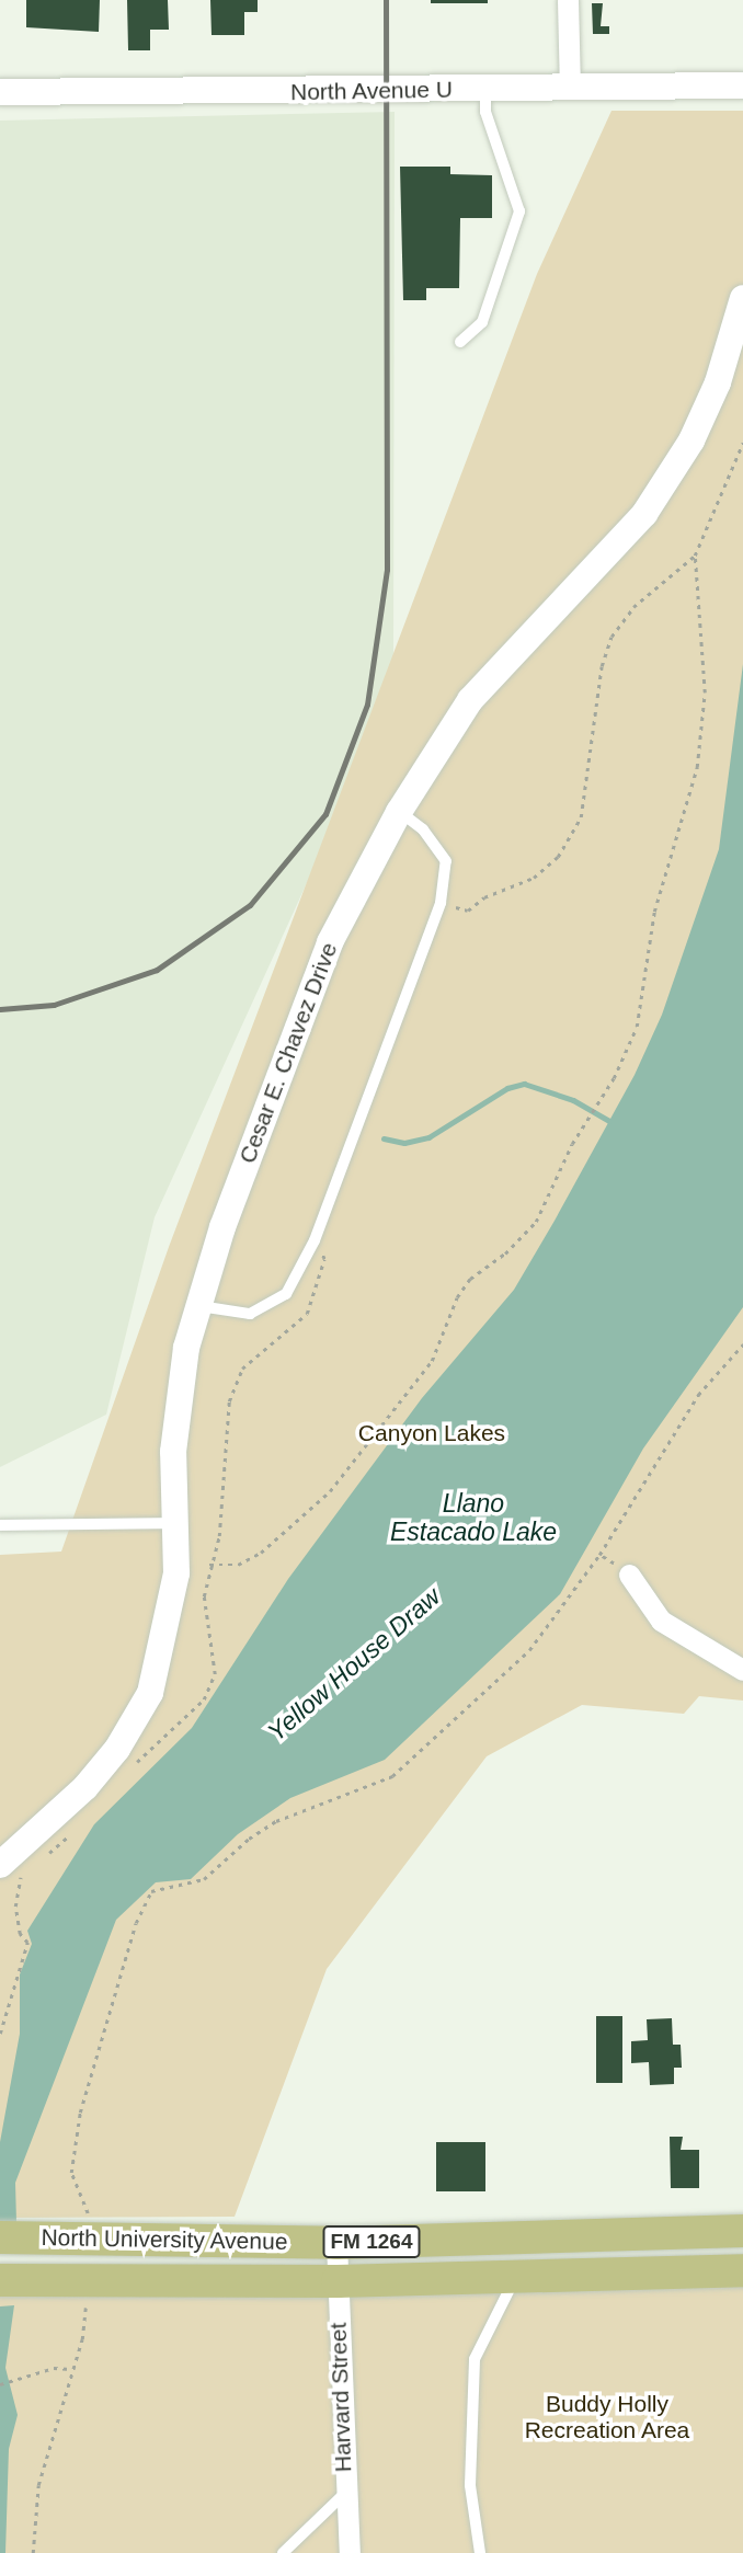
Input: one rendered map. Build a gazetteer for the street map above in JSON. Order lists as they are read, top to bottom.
{
  "streets": {
    "main road": ["North University Avenue", "FM 1264"],
    "street": ["North Avenue U", "Cesar E. Chavez Drive", "Harvard Street"]
  },
  "crossings": [
    ["North University Avenue", "Harvard Street"]
  ],
  "water": ["Llano Estacado Lake", "Yellow House Draw"],
  "parks": ["Canyon Lakes", "Buddy Holly Recreation Area"]
}
